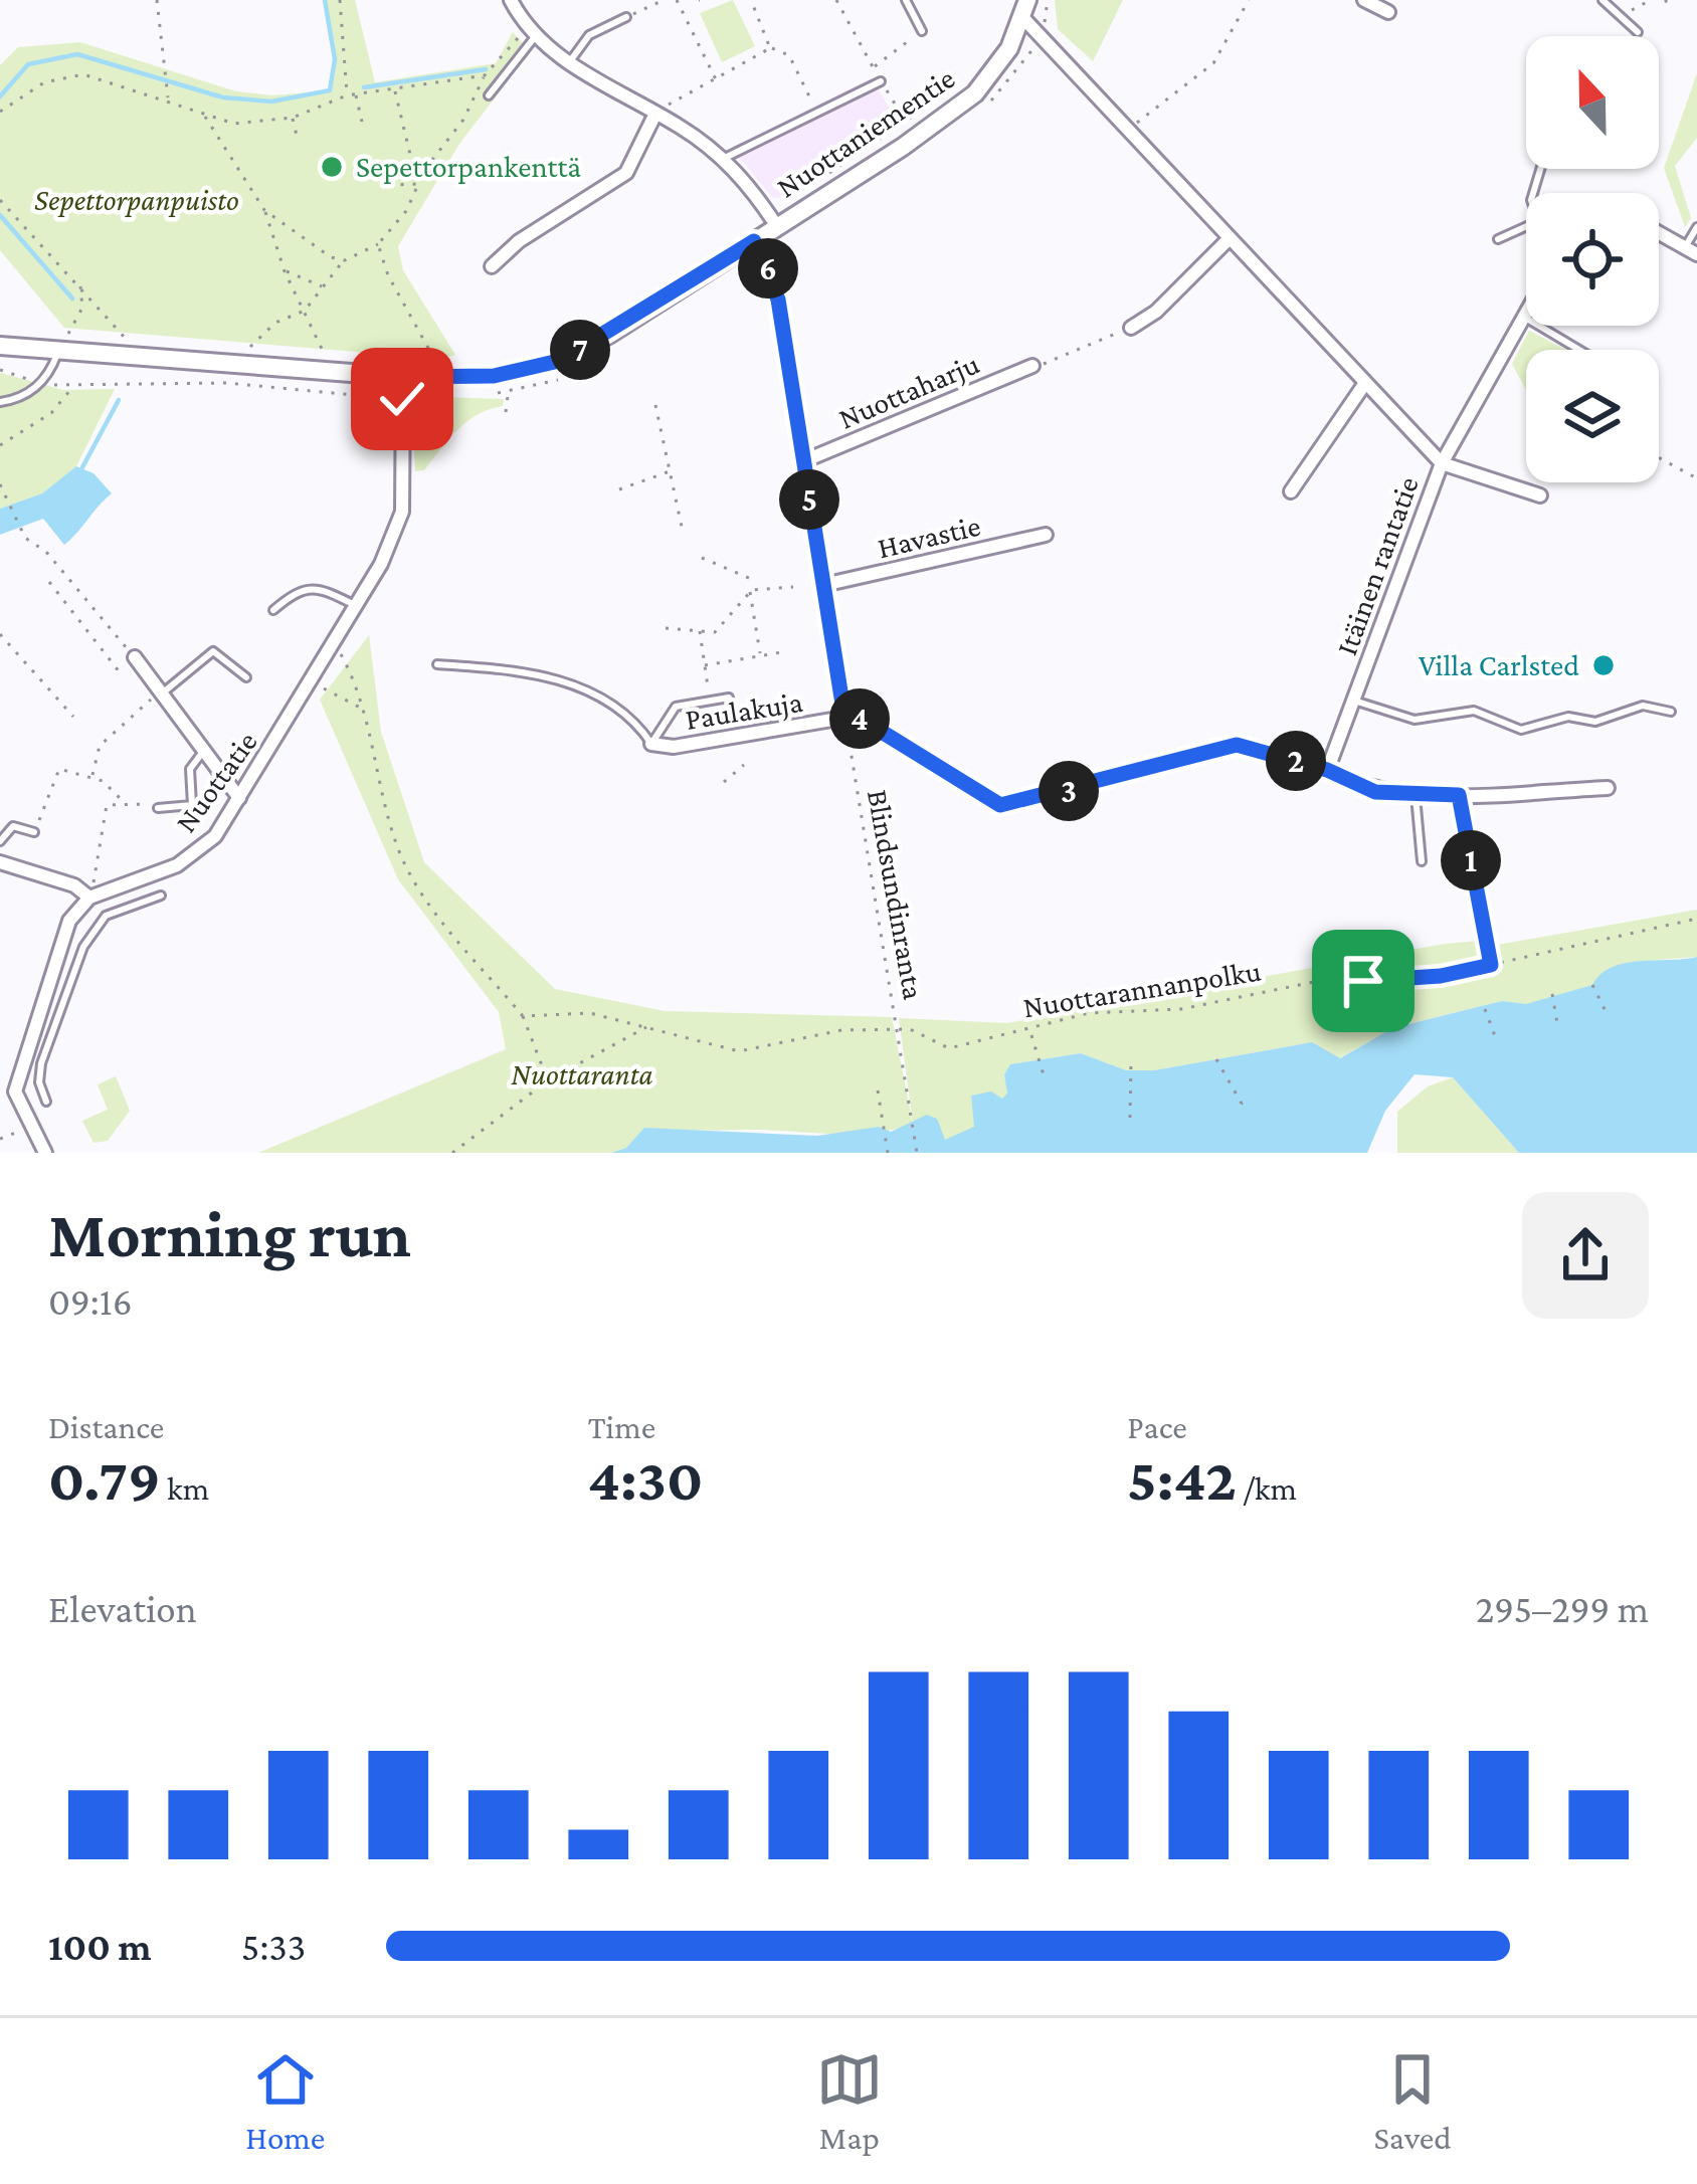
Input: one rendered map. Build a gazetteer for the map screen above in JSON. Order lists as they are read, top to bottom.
{
  "streets": {
    "main road": ["Nuottaniementie"],
    "street": [
      "Nuottaharju",
      "Havastie",
      "Itäinen rantatie",
      "Paulakuja",
      "Nuottatie"
    ],
    "path": ["Blindsundinranta", "Nuottarannanpolku"]
  },
  "crossings": [
    ["Nuottaniementie", "Itäinen rantatie"],
    ["Nuottaniementie", "Nuottatie"],
    ["Paulakuja", "Blindsundinranta"],
    ["Blindsundinranta", "Nuottarannanpolku"]
  ],
  "parks": ["Sepettorpanpuisto", "Nuottaranta"],
  "places": ["Sepettorpankenttä", "Villa Carlsted"],
  "north": "top",
  "page": {
    "pins": [
      "6",
      "7",
      "5",
      "4",
      "2",
      "3",
      "1"
    ],
    "heading": ["Morning run", "09:16"],
    "stats": [
      ["Distance", "0.79 km"],
      ["Time", "4:30"],
      ["Pace", "5:42 /km"]
    ],
    "chart": ["Elevation", "295–299 m"],
    "list": [
      {
        "name": "100 m",
        "note": "5:33"
      }
    ],
    "tabs": ["Home", "Map", "Saved"]
  }
}
